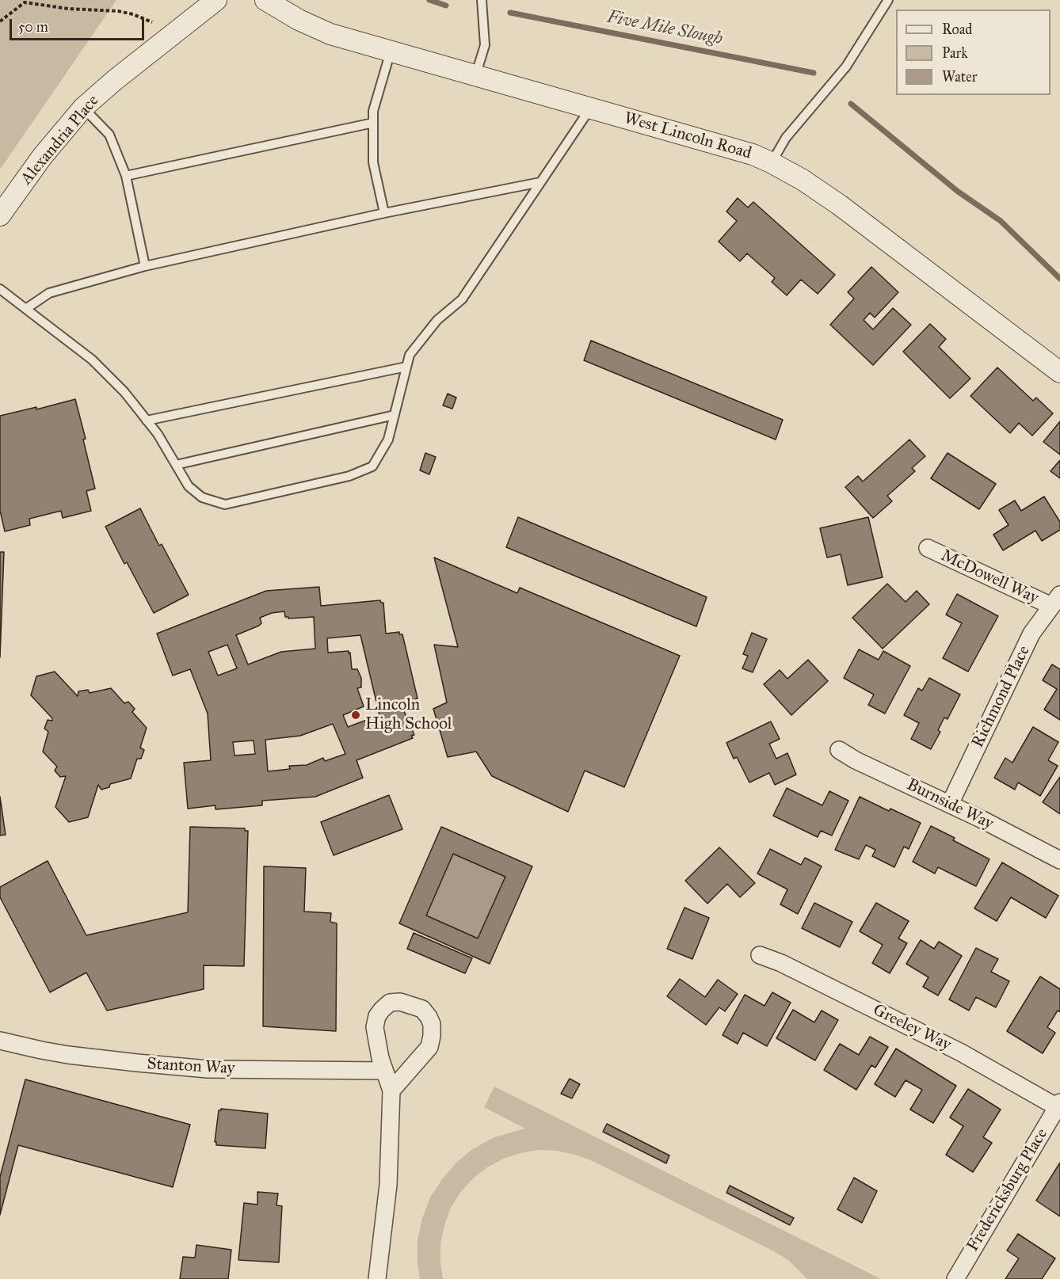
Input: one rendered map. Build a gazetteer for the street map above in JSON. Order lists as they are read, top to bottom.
{
  "streets": {
    "street": [
      "West Lincoln Road",
      "Alexandria Place",
      "McDowell Way",
      "Richmond Place",
      "Burnside Way",
      "Greeley Way",
      "Stanton Way",
      "Fredericksburg Place"
    ]
  },
  "crossings": [
    ["McDowell Way", "Richmond Place"],
    ["Richmond Place", "Burnside Way"],
    ["Greeley Way", "Fredericksburg Place"]
  ],
  "water": ["Five Mile Slough"],
  "places": ["Lincoln High School"],
  "legend": ["Road", "Park", "Water"],
  "scale_bar": "50 m"
}
